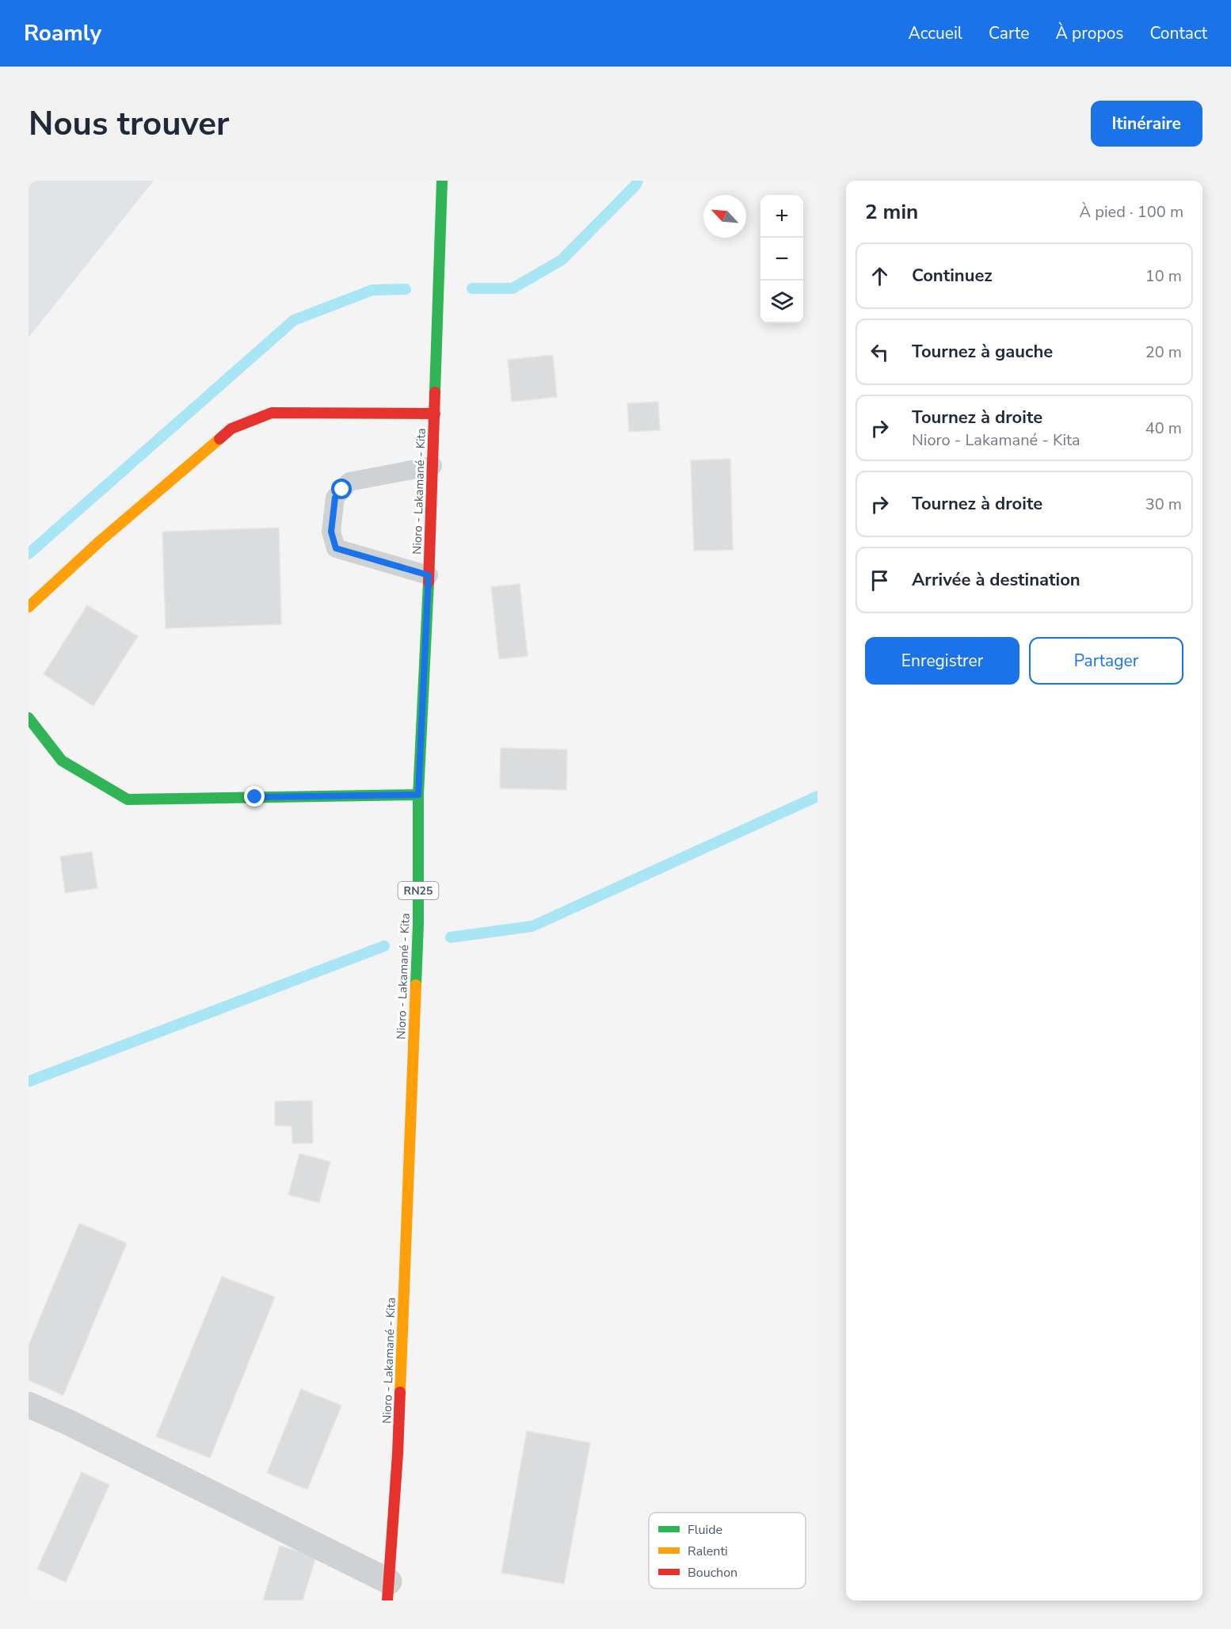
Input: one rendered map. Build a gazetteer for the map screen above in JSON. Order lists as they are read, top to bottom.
{
  "streets": {
    "main road": ["Nioro - Lakamané - Kita", "RN25"]
  },
  "legend": ["Fluide", "Ralenti", "Bouchon"],
  "north": "top left",
  "page": {
    "header": "Roamly",
    "nav": [
      "Accueil",
      "Carte",
      "À propos",
      "Contact"
    ],
    "buttons": [
      "Itinéraire",
      ["Enregistrer", "Partager"]
    ],
    "title": "Nous trouver",
    "heading": ["2 min", "À pied · 100 m"],
    "map_buttons": ["+", "−"],
    "list": [
      ["Continuez", "10 m"],
      ["Tournez à gauche", "20 m"],
      ["Tournez à droite", "Nioro - Lakamané - Kita", "40 m"],
      ["Tournez à droite", "30 m"],
      "Arrivée à destination"
    ]
  }
}
